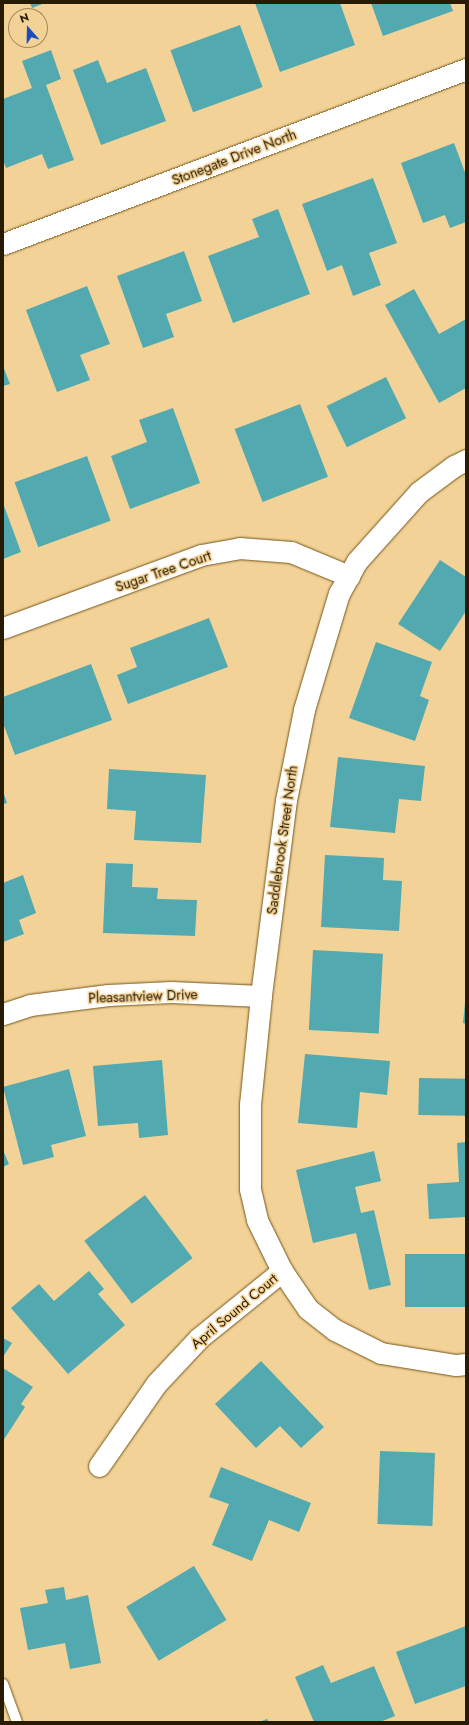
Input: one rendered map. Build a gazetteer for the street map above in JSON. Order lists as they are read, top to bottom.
{
  "streets": {
    "street": [
      "Stonegate Drive North",
      "Sugar Tree Court",
      "Saddlebrook Street North",
      "Pleasantview Drive",
      "April Sound Court"
    ]
  },
  "crossings": [
    ["Sugar Tree Court", "Saddlebrook Street North"],
    ["Saddlebrook Street North", "Pleasantview Drive"],
    ["Saddlebrook Street North", "April Sound Court"]
  ],
  "north": "top"
}
